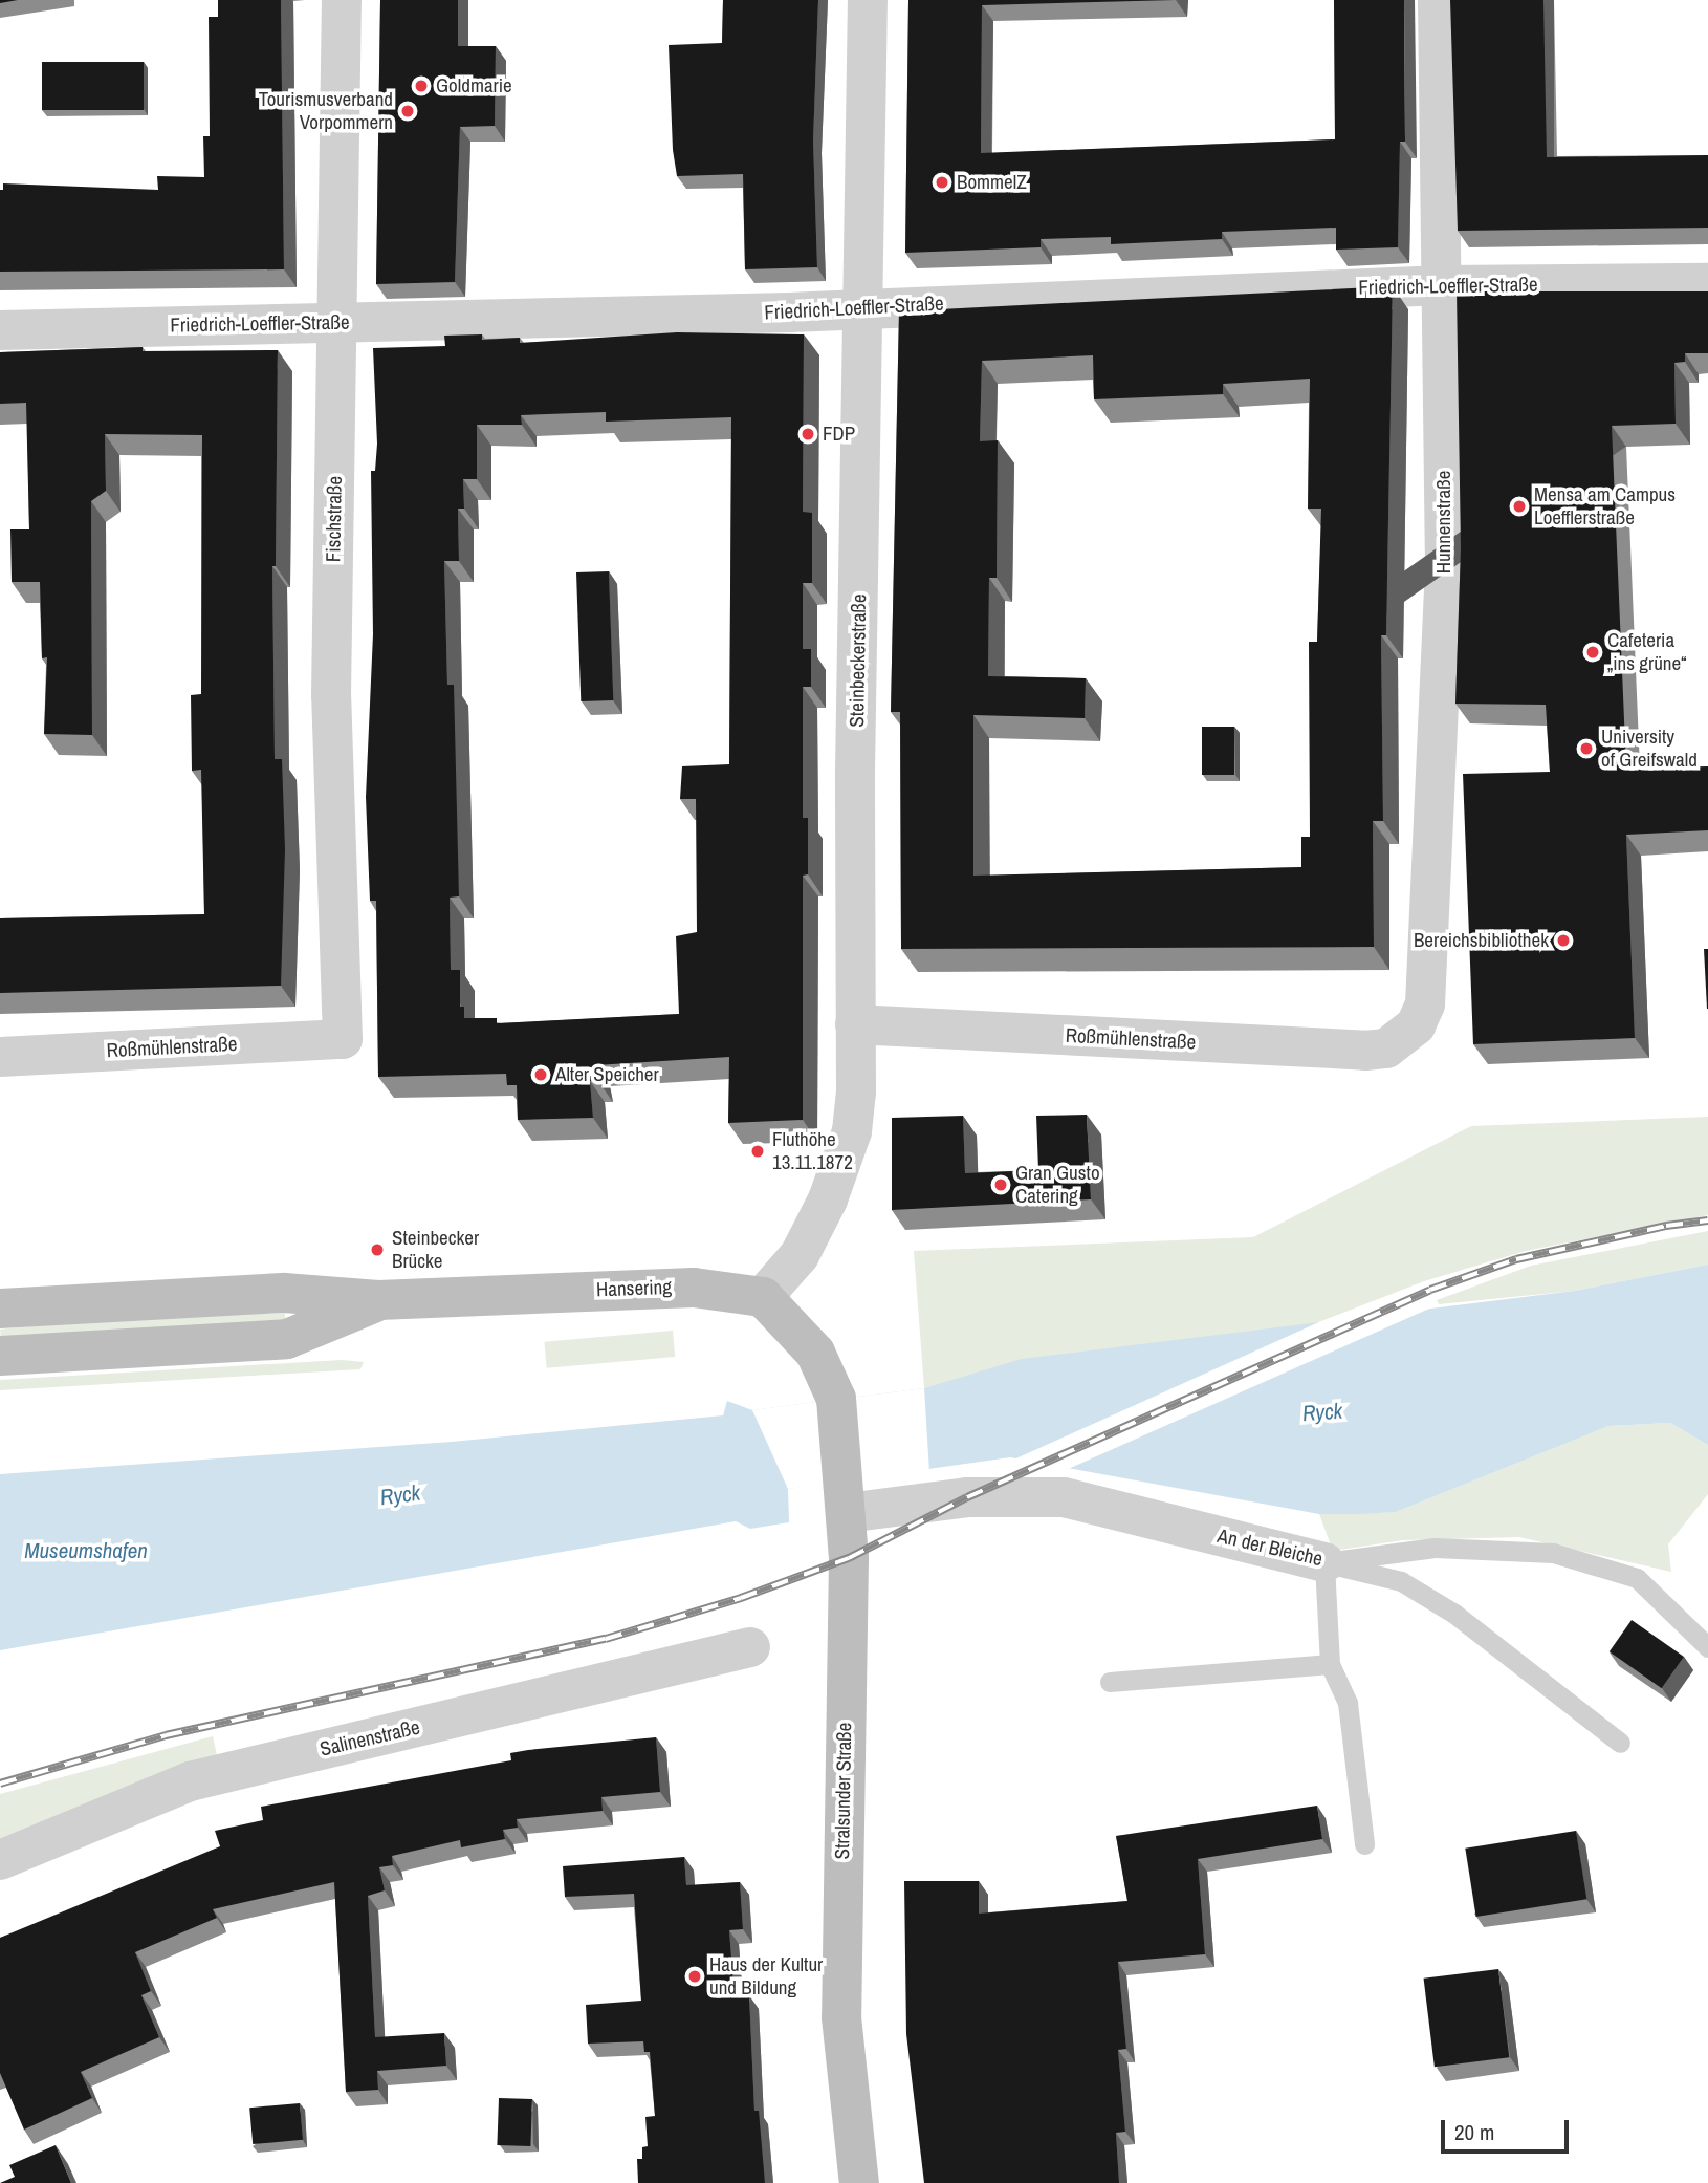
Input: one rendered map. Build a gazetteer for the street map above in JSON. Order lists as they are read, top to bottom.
{
  "streets": {
    "main road": ["Hansering", "Stralsunder Straße"],
    "street": [
      "Friedrich-Loeffler-Straße",
      "Fischstraße",
      "Hunnenstraße",
      "Steinbeckerstraße",
      "Roßmühlenstraße",
      "An der Bleiche",
      "Salinenstraße"
    ]
  },
  "crossings": [
    ["Friedrich-Loeffler-Straße", "Fischstraße"],
    ["Friedrich-Loeffler-Straße", "Hunnenstraße"],
    ["Friedrich-Loeffler-Straße", "Steinbeckerstraße"],
    ["Fischstraße", "Roßmühlenstraße"],
    ["Hunnenstraße", "Roßmühlenstraße"],
    ["Steinbeckerstraße", "Roßmühlenstraße"],
    ["Steinbeckerstraße", "Hansering"],
    ["Steinbeckerstraße", "Stralsunder Straße"],
    ["Hansering", "Stralsunder Straße"],
    ["An der Bleiche", "Stralsunder Straße"]
  ],
  "water": ["Ryck", "Museumshafen"],
  "places": [
    "Goldmarie",
    "Tourismusverband Vorpommern",
    "BommelZ",
    "FDP",
    "Mensa am Campus Loefflerstraße",
    "Cafeteria „ins grüne“",
    "University of Greifswald",
    "Bereichsbibliothek",
    "Alter Speicher",
    "Fluthöhe 13.11.1872",
    "Gran Gusto Catering",
    "Steinbecker Brücke",
    "Haus der Kultur und Bildung"
  ],
  "scale_bar": "20 m"
}
